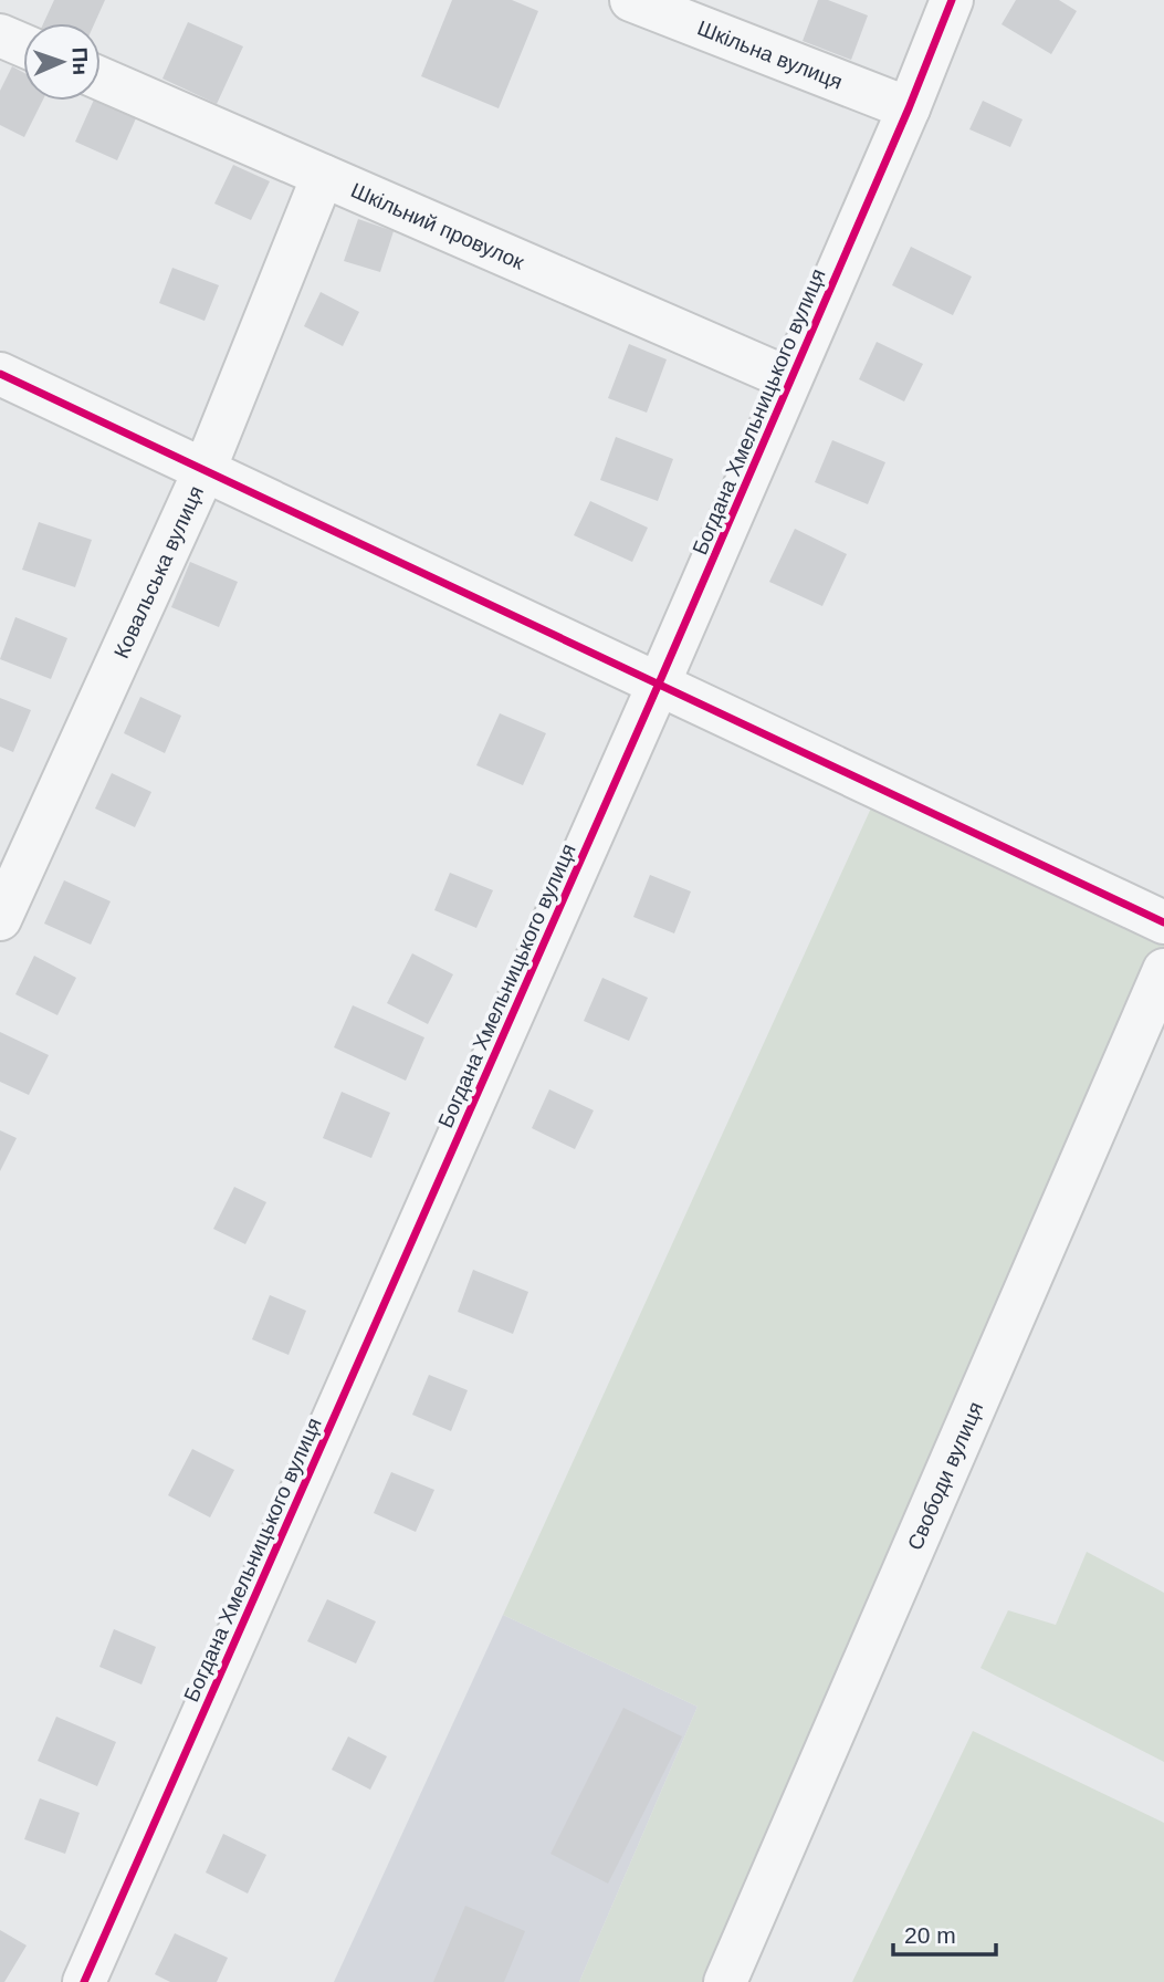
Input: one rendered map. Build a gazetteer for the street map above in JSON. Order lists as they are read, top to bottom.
{
  "streets": {
    "street": [
      "Шкільна вулиця",
      "Шкільний провулок",
      "Богдана Хмельницького вулиця",
      "Ковальська вулиця",
      "Свободи вулиця"
    ]
  },
  "crossings": [
    ["Шкільна вулиця", "Богдана Хмельницького вулиця"],
    ["Шкільний провулок", "Богдана Хмельницького вулиця"],
    ["Шкільний провулок", "Ковальська вулиця"]
  ],
  "scale_bar": "20 m",
  "north": "right"
}
